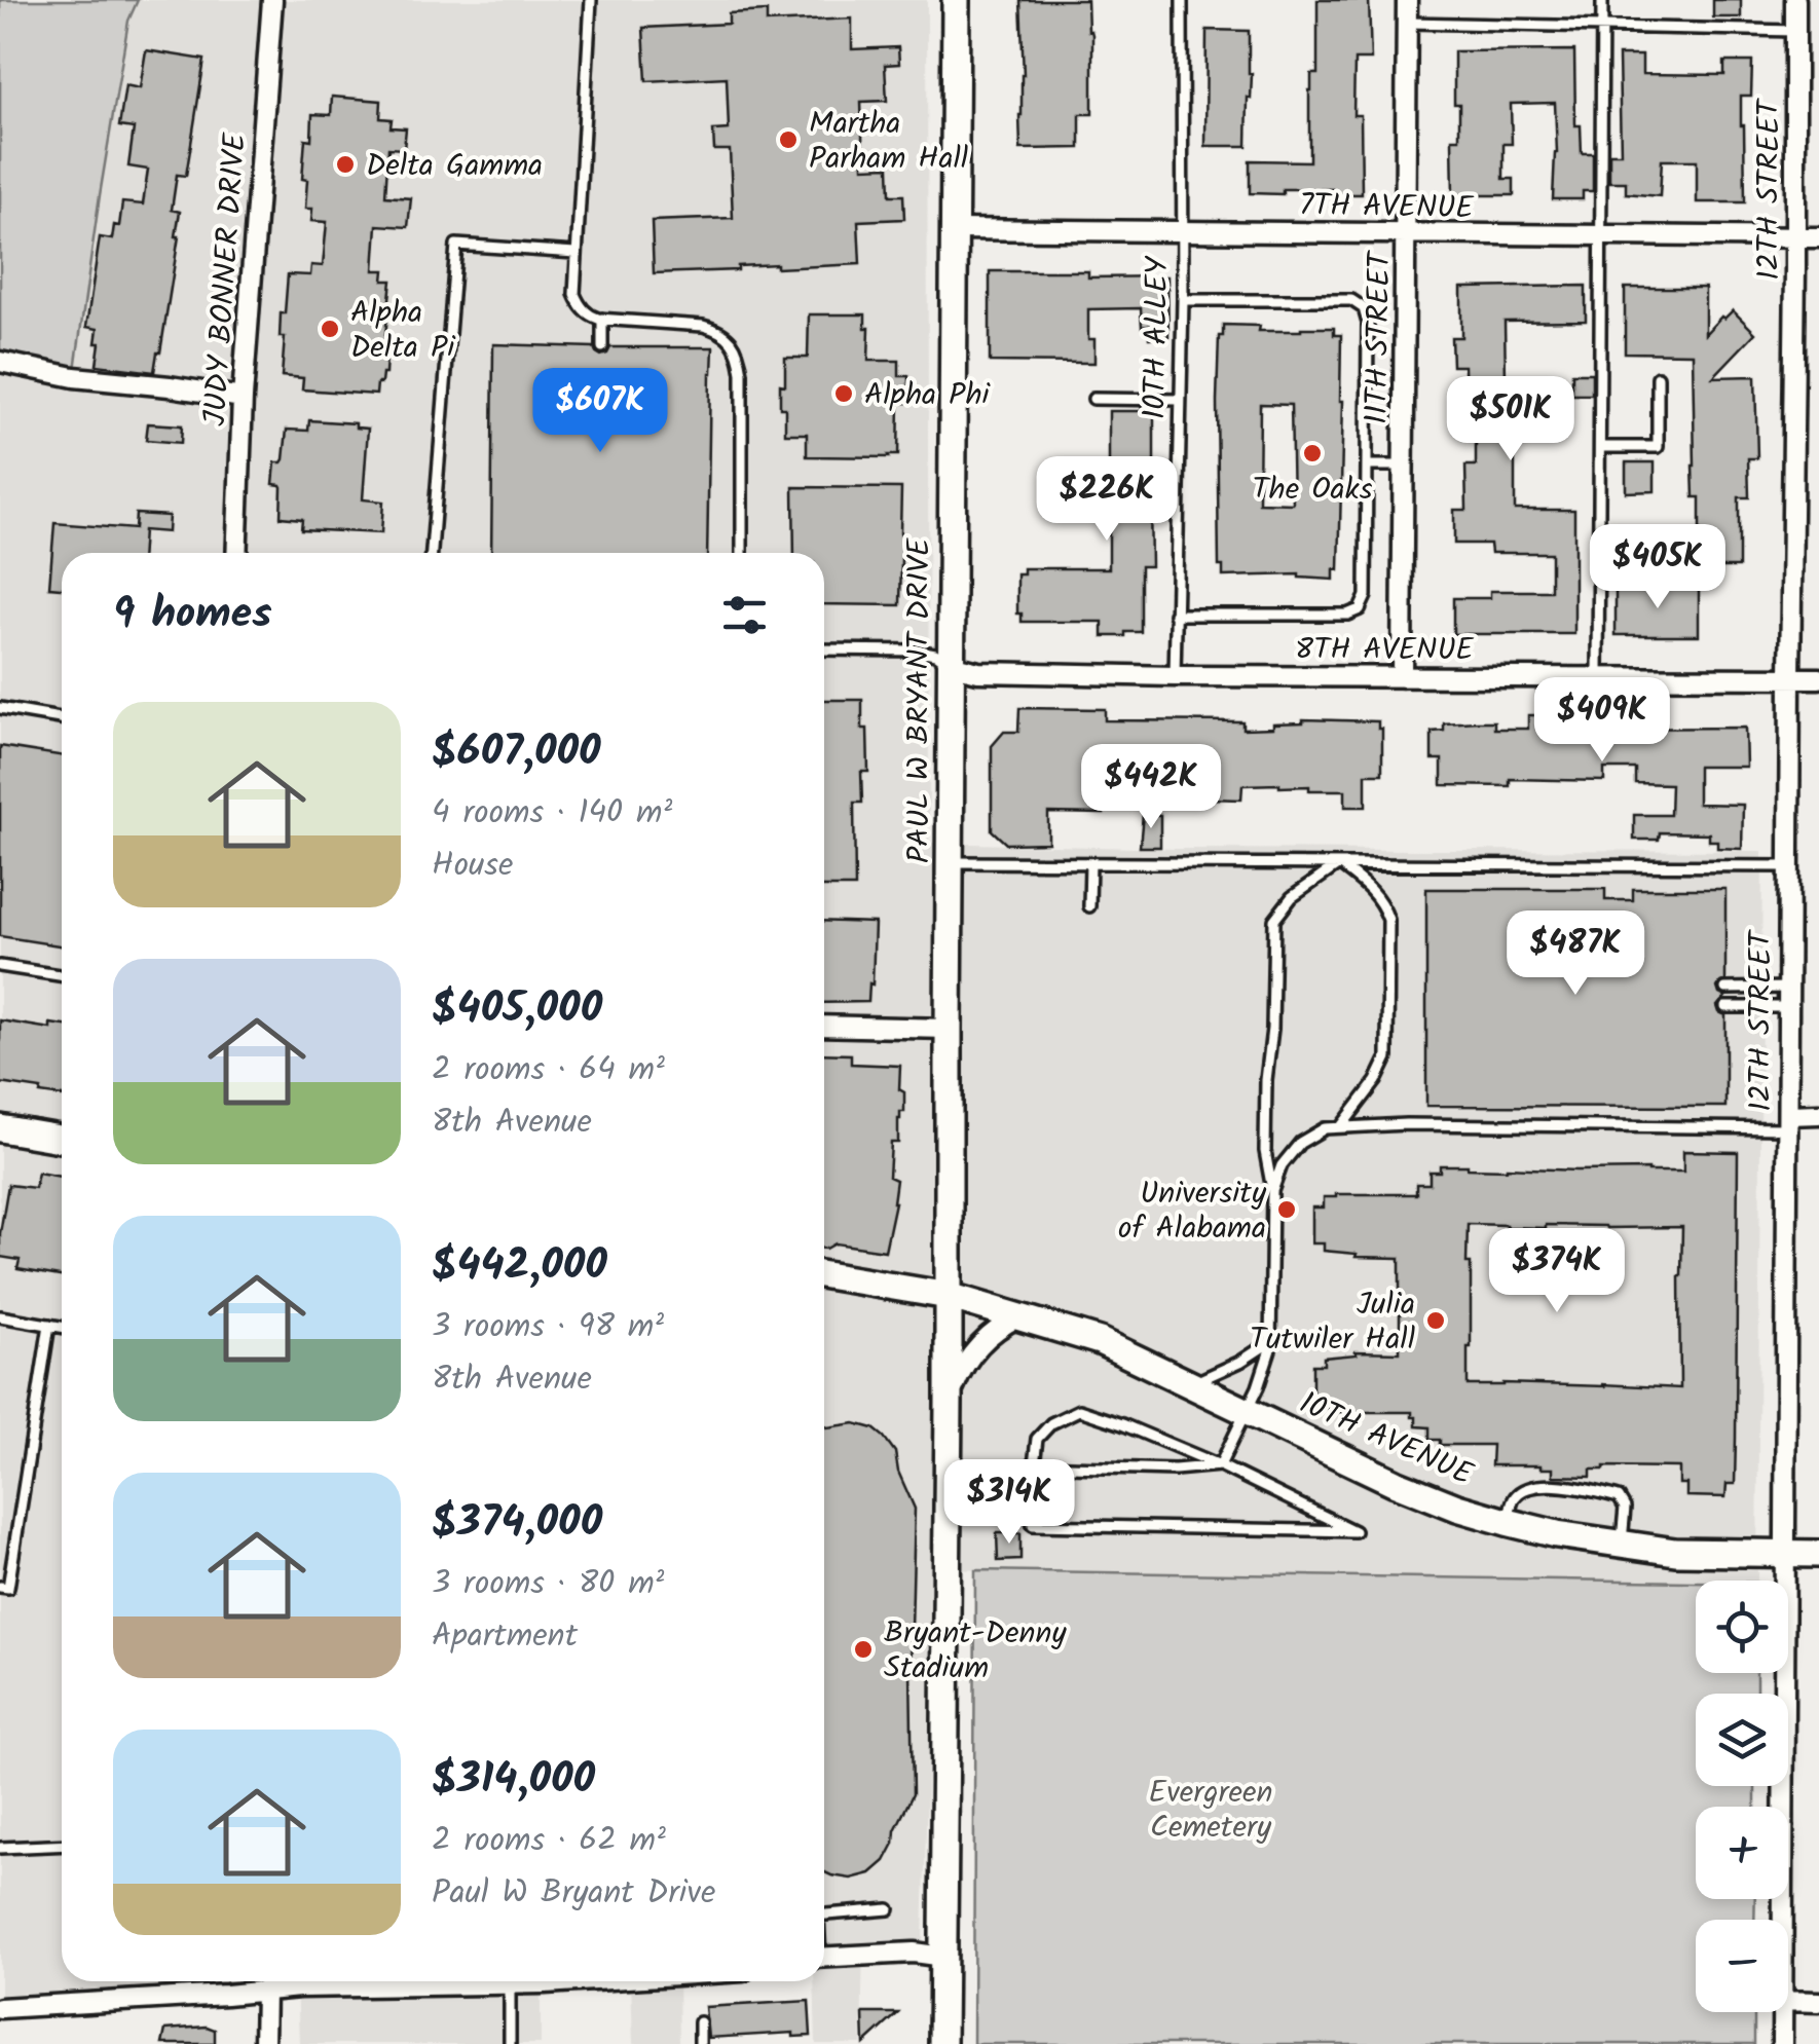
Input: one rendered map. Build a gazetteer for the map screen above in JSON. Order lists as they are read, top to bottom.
{
  "streets": {
    "main road": ["PAUL W BRYANT DRIVE", "10TH AVENUE"],
    "street": [
      "12TH STREET",
      "7TH AVENUE",
      "JUDY BONNER DRIVE",
      "11TH STREET",
      "8TH AVENUE"
    ],
    "lane": ["10TH ALLEY"]
  },
  "crossings": [
    ["12TH STREET", "7TH AVENUE"],
    ["12TH STREET", "8TH AVENUE"],
    ["12TH STREET", "10TH AVENUE"],
    ["7TH AVENUE", "10TH ALLEY"],
    ["7TH AVENUE", "11TH STREET"],
    ["7TH AVENUE", "PAUL W BRYANT DRIVE"],
    ["10TH ALLEY", "8TH AVENUE"],
    ["11TH STREET", "8TH AVENUE"],
    ["8TH AVENUE", "PAUL W BRYANT DRIVE"],
    ["PAUL W BRYANT DRIVE", "10TH AVENUE"]
  ],
  "parks": ["Evergreen Cemetery"],
  "places": [
    "Martha Parham Hall",
    "Delta Gamma",
    "Alpha Delta Pi",
    "Alpha Phi",
    "The Oaks",
    "University of Alabama",
    "Julia Tutwiler Hall",
    "Bryant-Denny Stadium"
  ],
  "page": {
    "price": [
      "$607K",
      "$501K",
      "$226K",
      "$405K",
      "$409K",
      "$442K",
      "$487K",
      "$374K",
      "$314K"
    ],
    "heading": "9 homes",
    "list": [
      {
        "name": "$607,000",
        "note": "4 rooms · 140 m² · House"
      },
      {
        "name": "$405,000",
        "note": "2 rooms · 64 m² · 8th Avenue"
      },
      {
        "name": "$442,000",
        "note": "3 rooms · 98 m² · 8th Avenue"
      },
      {
        "name": "$374,000",
        "note": "3 rooms · 80 m² · Apartment"
      },
      {
        "name": "$314,000",
        "note": "2 rooms · 62 m² · Paul W Bryant Drive"
      }
    ],
    "map_buttons": ["+", "−"]
  }
}
